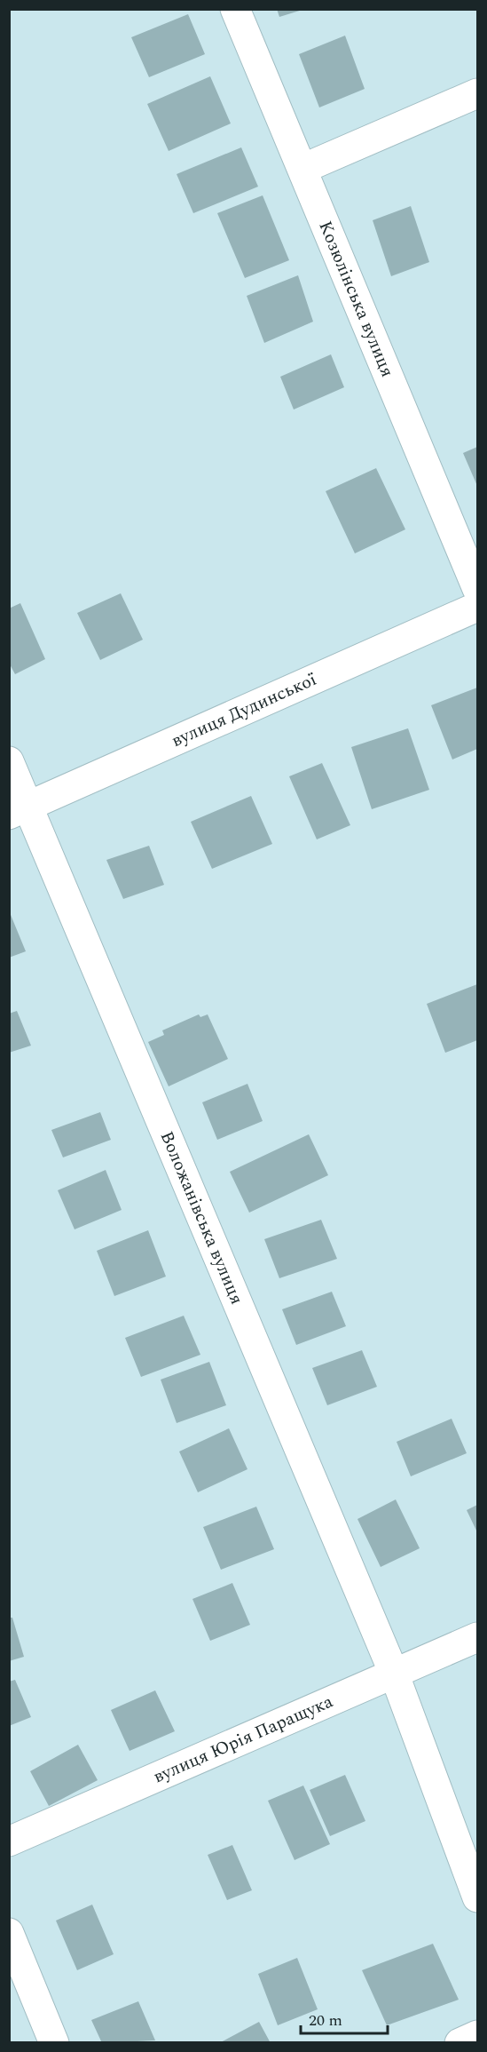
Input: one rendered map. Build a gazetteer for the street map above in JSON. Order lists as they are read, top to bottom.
{
  "streets": {
    "street": [
      "Козюлінська вулиця",
      "вулиця Дудинської",
      "Воложанівська вулиця",
      "вулиця Юрія Паращука"
    ]
  },
  "crossings": [
    ["вулиця Дудинської", "Воложанівська вулиця"],
    ["Воложанівська вулиця", "вулиця Юрія Паращука"]
  ],
  "scale_bar": "20 m"
}
